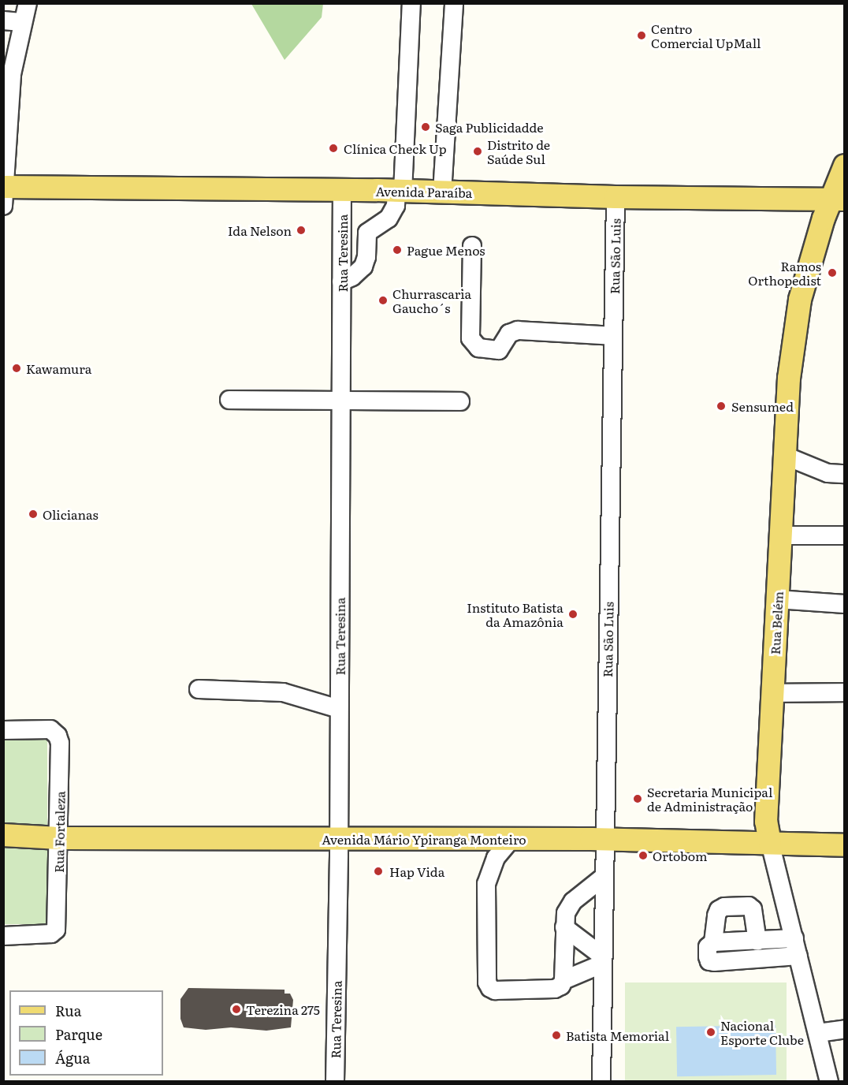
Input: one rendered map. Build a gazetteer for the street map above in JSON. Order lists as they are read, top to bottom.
{
  "streets": {
    "main road": ["Avenida Paraíba", "Rua Belém", "Avenida Mário Ypiranga Monteiro"],
    "street": ["Rua Teresina", "Rua São Luis", "Rua Fortaleza"]
  },
  "crossings": [
    ["Avenida Paraíba", "Rua Teresina"],
    ["Avenida Paraíba", "Rua São Luis"],
    ["Avenida Paraíba", "Rua Belém"],
    ["Rua Teresina", "Avenida Mário Ypiranga Monteiro"],
    ["Rua São Luis", "Avenida Mário Ypiranga Monteiro"],
    ["Rua Belém", "Avenida Mário Ypiranga Monteiro"],
    ["Rua Fortaleza", "Avenida Mário Ypiranga Monteiro"]
  ],
  "places": [
    "Centro Comercial UpMall",
    "Saga Publicidadde",
    "Clínica Check Up",
    "Distrito de Saúde Sul",
    "Ida Nelson",
    "Pague Menos",
    "Ramos Orthopedist",
    "Churrascaria Gaucho´s",
    "Kawamura",
    "Sensumed",
    "Olicianas",
    "Instituto Batista da Amazônia",
    "Secretaria Municipal de Administração",
    "Ortobom",
    "Hap Vida",
    "Terezina 275",
    "Nacional Esporte Clube",
    "Batista Memorial"
  ],
  "legend": ["Rua", "Parque", "Água"]
}
